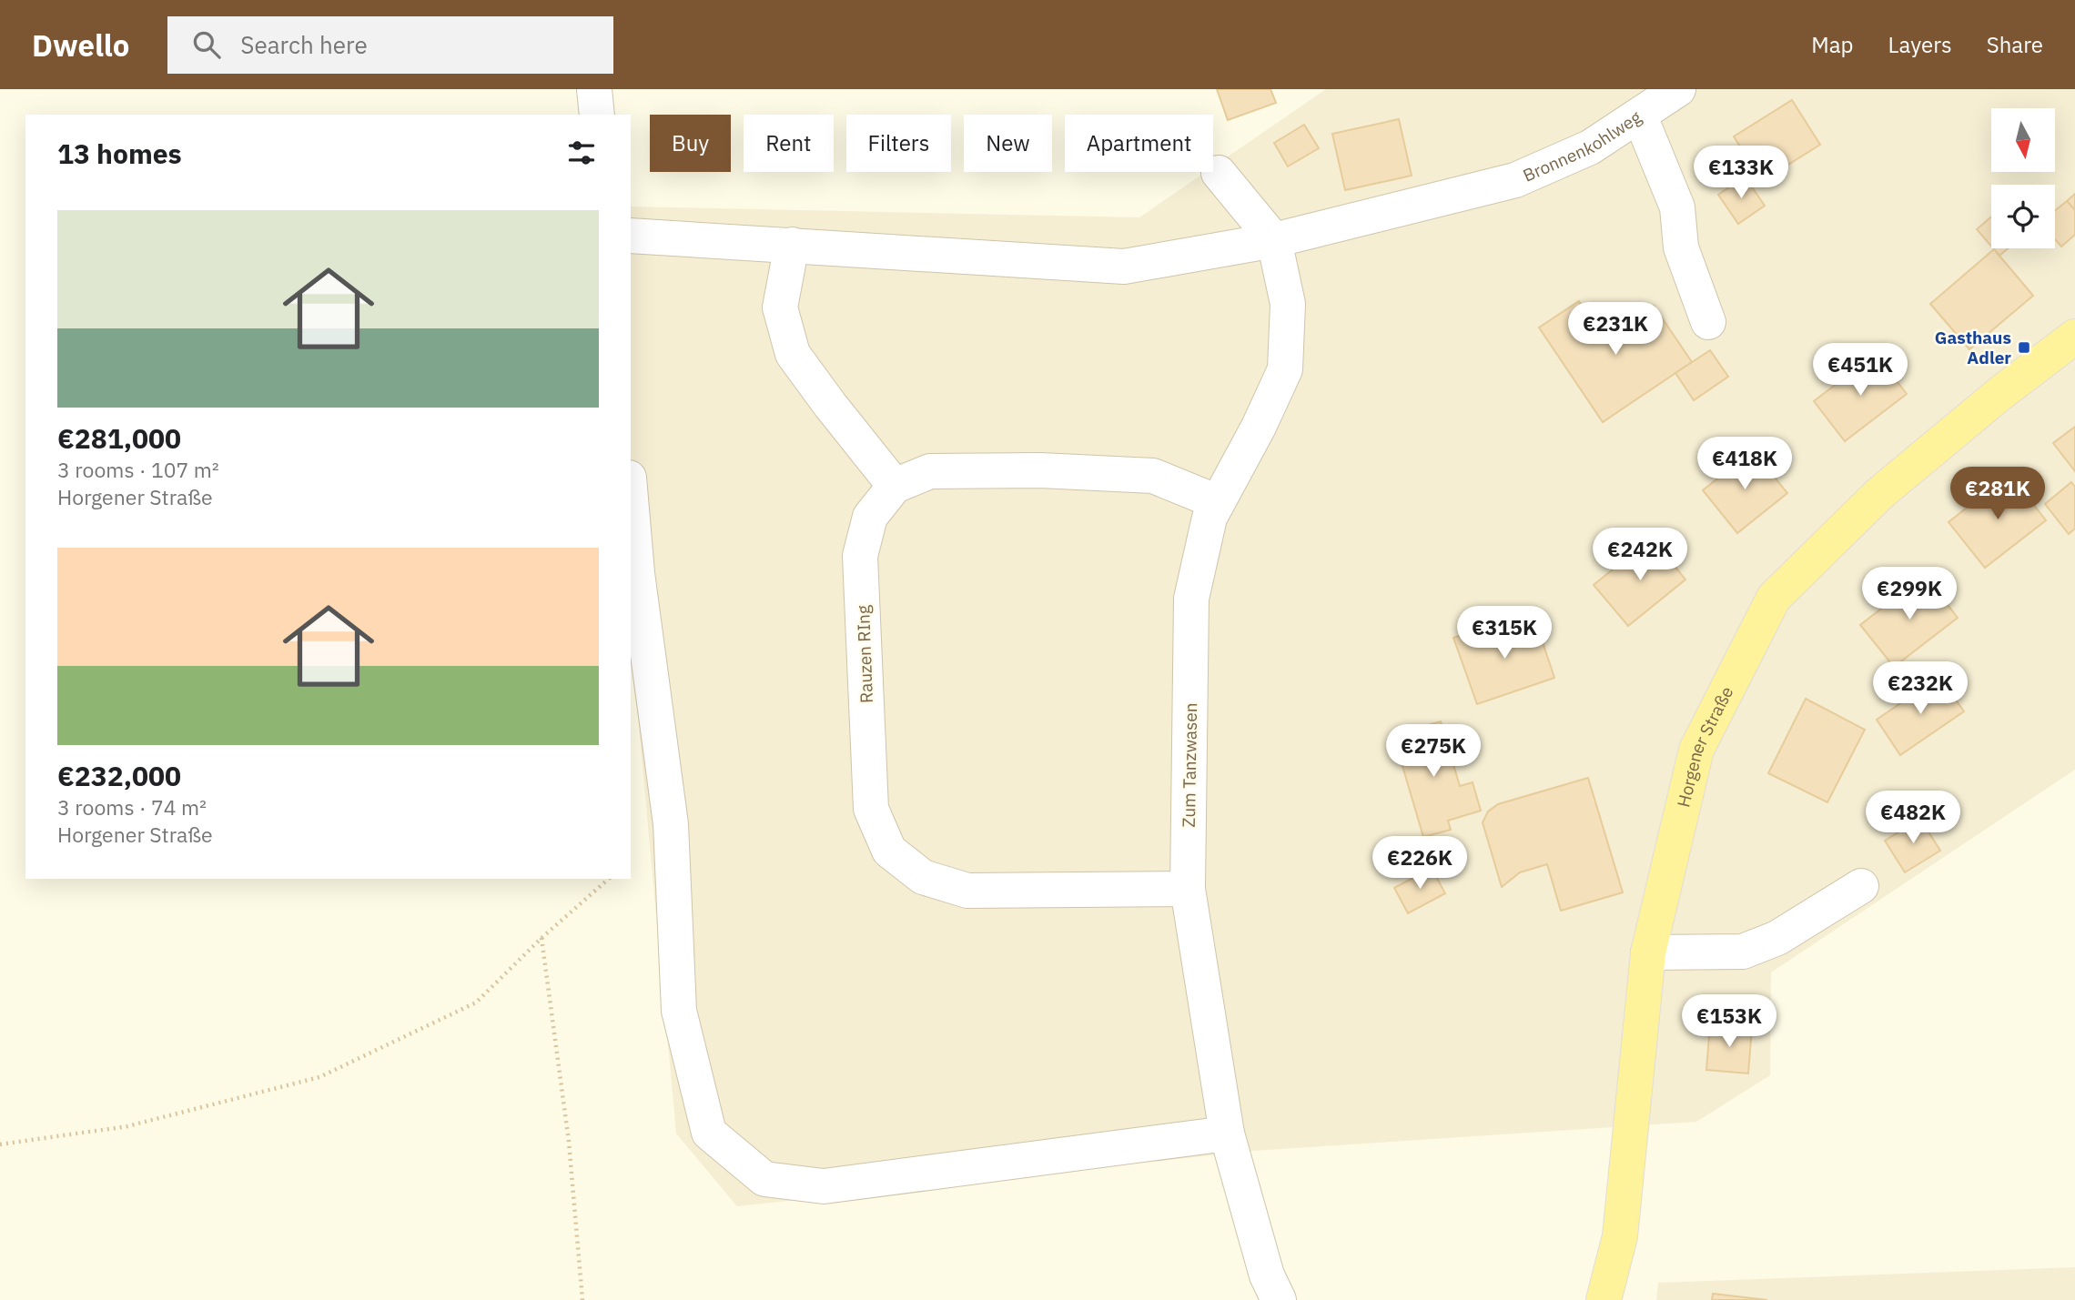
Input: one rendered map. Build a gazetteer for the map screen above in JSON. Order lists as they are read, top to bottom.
{
  "streets": {
    "main road": ["Horgener Straße"],
    "street": ["Bronnenkohlweg", "Rauzen RIng", "Zum Tanzwasen"]
  },
  "crossings": [
    ["Bronnenkohlweg", "Zum Tanzwasen"],
    ["Rauzen RIng", "Zum Tanzwasen"]
  ],
  "places": {
    "transit": ["Gasthaus Adler"]
  },
  "north": "bottom",
  "page": {
    "header": "Dwello",
    "search": "Search here",
    "nav": ["Map", "Layers", "Share"],
    "chip": [
      "Buy",
      "Rent",
      "Filters",
      "New",
      "Apartment"
    ],
    "heading": "13 homes",
    "price": [
      "€133K",
      "€231K",
      "€451K",
      "€418K",
      "€281K",
      "€242K",
      "€299K",
      "€315K",
      "€232K",
      "€275K",
      "€482K",
      "€226K",
      "€153K"
    ],
    "list": [
      {
        "name": "€281,000",
        "note": "3 rooms · 107 m² · Horgener Straße"
      },
      {
        "name": "€232,000",
        "note": "3 rooms · 74 m² · Horgener Straße"
      }
    ]
  }
}
